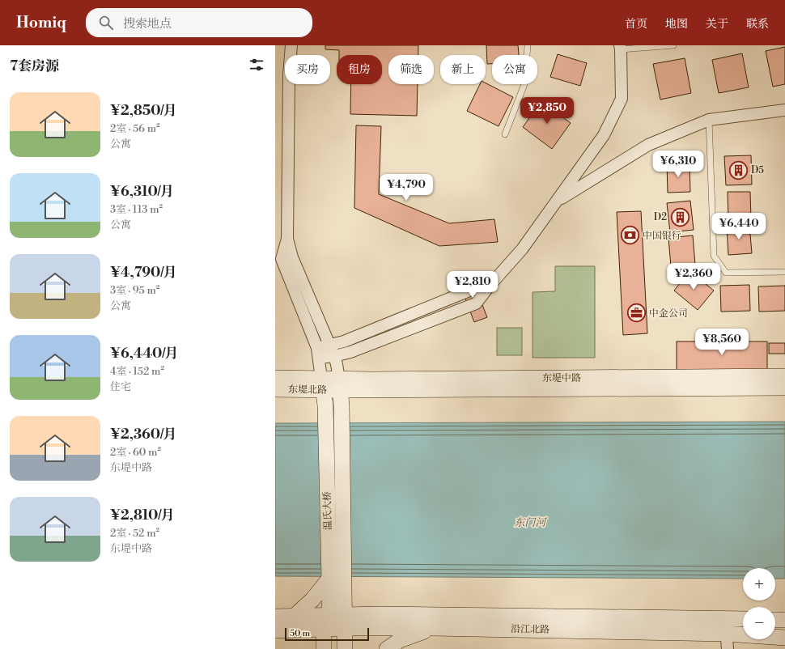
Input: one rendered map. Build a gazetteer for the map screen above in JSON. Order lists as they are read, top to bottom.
{
  "streets": {
    "main road": [
      "东堤中路",
      "东堤北路",
      "温氏大桥",
      "沿江北路"
    ]
  },
  "crossings": [
    ["东堤中路", "东堤北路"],
    ["东堤中路", "温氏大桥"],
    ["东堤北路", "温氏大桥"],
    ["温氏大桥", "沿江北路"]
  ],
  "water": ["东门河"],
  "places": {
    "building": ["D5", "D2"],
    "bank": ["中国银行"],
    "office": ["中金公司"]
  },
  "scale_bar": "50 m",
  "page": {
    "header": "Homiq",
    "search": "搜索地点",
    "nav": [
      "首页",
      "地图",
      "关于",
      "联系"
    ],
    "heading": "7套房源",
    "chip": [
      "买房",
      "租房",
      "筛选",
      "新上",
      "公寓"
    ],
    "list": [
      {
        "name": "¥2,850/月",
        "note": "2室 · 56 m² · 公寓"
      },
      {
        "name": "¥6,310/月",
        "note": "3室 · 113 m² · 公寓"
      },
      {
        "name": "¥4,790/月",
        "note": "3室 · 95 m² · 公寓"
      },
      {
        "name": "¥6,440/月",
        "note": "4室 · 152 m² · 住宅"
      },
      {
        "name": "¥2,360/月",
        "note": "2室 · 60 m² · 东堤中路"
      },
      {
        "name": "¥2,810/月",
        "note": "2室 · 52 m² · 东堤中路"
      }
    ],
    "price": [
      "¥2,850",
      "¥6,310",
      "¥4,790",
      "¥6,440",
      "¥2,360",
      "¥2,810",
      "¥8,560"
    ],
    "map_buttons": ["+", "−"],
    "scale": "50 m"
  }
}
